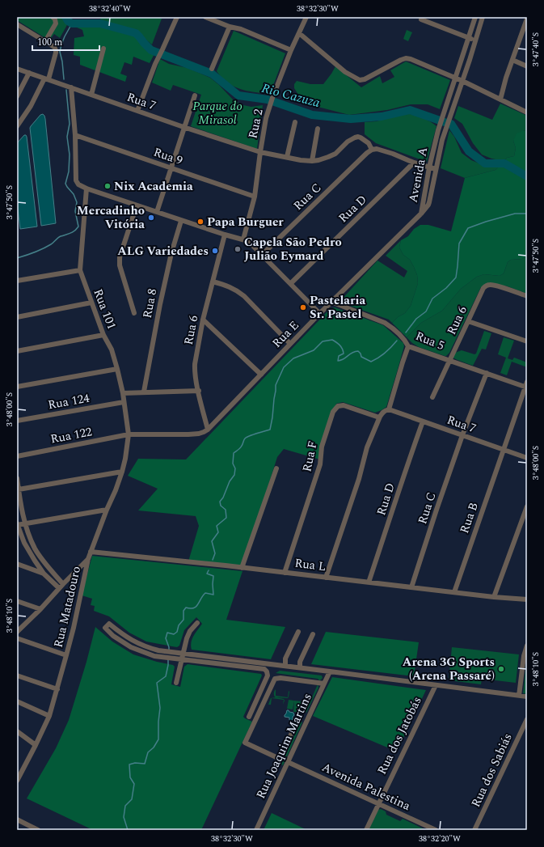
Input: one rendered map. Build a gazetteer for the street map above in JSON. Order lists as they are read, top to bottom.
{
  "streets": {
    "street": [
      "Rua 7",
      "Rua 2",
      "Rua 9",
      "Avenida A",
      "Rua C",
      "Rua D",
      "Rua 8",
      "Rua 101",
      "Rua 6",
      "Rua E",
      "Rua 5",
      "Rua 124",
      "Rua 122",
      "Rua F",
      "Rua B",
      "Rua L",
      "Rua Matadouro",
      "Rua dos Jatobás",
      "Rua Joaquim Martins",
      "Rua dos Sabiás",
      "Avenida Palestina"
    ]
  },
  "crossings": [
    ["Rua 7", "Rua 2"],
    ["Rua 7", "Rua C"],
    ["Rua 7", "Rua D"],
    ["Rua 7", "Rua B"],
    ["Rua 2", "Rua 9"],
    ["Avenida A", "Rua E"],
    ["Rua C", "Rua L"],
    ["Rua D", "Rua L"],
    ["Rua 101", "Rua 124"],
    ["Rua 101", "Rua 122"],
    ["Rua 101", "Rua Matadouro"],
    ["Rua 6", "Rua E"],
    ["Rua 6", "Rua 5"],
    ["Rua 6", "Rua 122"],
    ["Rua E", "Rua 5"],
    ["Rua E", "Rua 122"],
    ["Rua 5", "Rua B"],
    ["Rua 122", "Rua Matadouro"],
    ["Rua F", "Rua L"],
    ["Rua B", "Rua L"],
    ["Rua L", "Rua Matadouro"],
    ["Rua dos Jatobás", "Avenida Palestina"],
    ["Rua Joaquim Martins", "Avenida Palestina"]
  ],
  "water": ["Rio Cazuza"],
  "parks": ["Parque do Mirasol"],
  "places": [
    "Nix Academia",
    "Mercadinho Vitória",
    "Papa Burguer",
    "Capela São Pedro Julião Eymard",
    "ALG Variedades",
    "Pastelaria Sr. Pastel",
    "Arena 3G Sports (Arena Passaré)"
  ],
  "scale_bar": "100 m",
  "coordinates": [
    "38°32'40\"W",
    "38°32'30\"W",
    "3°47'40\"S",
    "3°47'50\"S",
    "3°48'00\"S",
    "3°48'10\"S",
    "38°32'20\"W"
  ]
}
